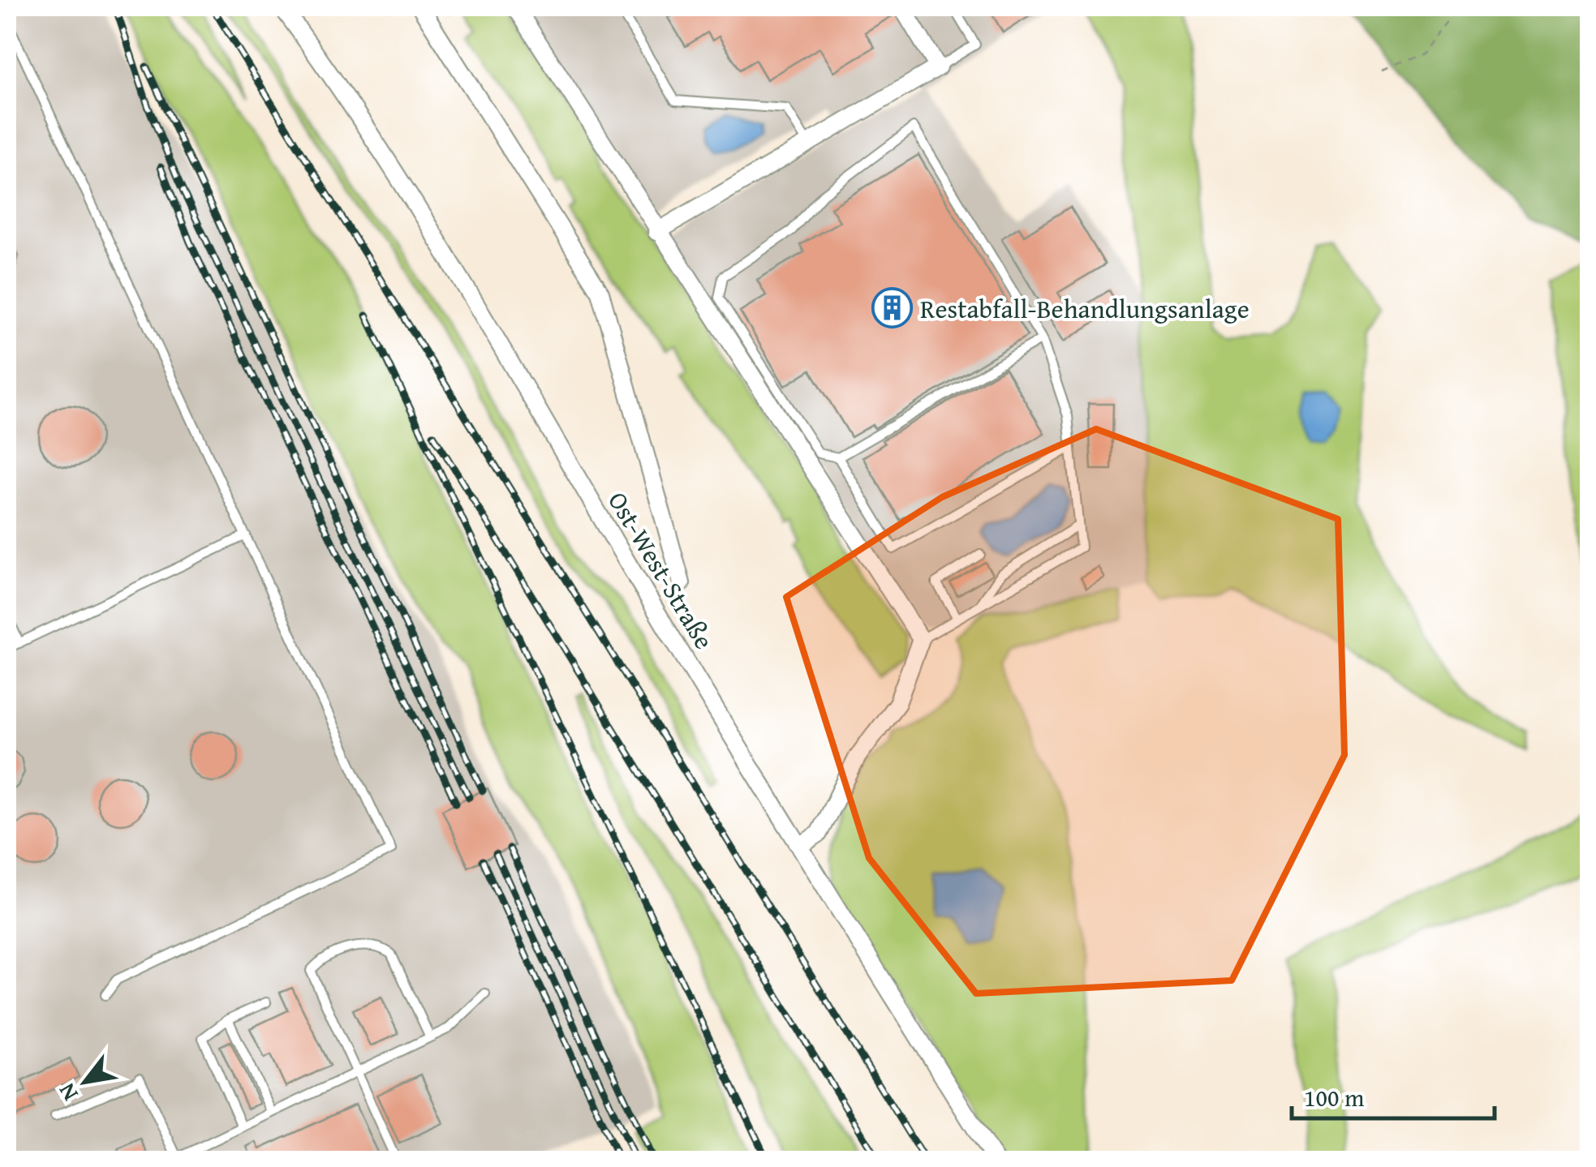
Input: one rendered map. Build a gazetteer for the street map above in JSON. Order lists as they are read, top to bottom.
{
  "streets": {
    "street": ["Ost-West-Straße"]
  },
  "places": {
    "building": ["Restabfall-Behandlungsanlage"]
  },
  "scale_bar": "100 m",
  "north": "bottom left"
}
